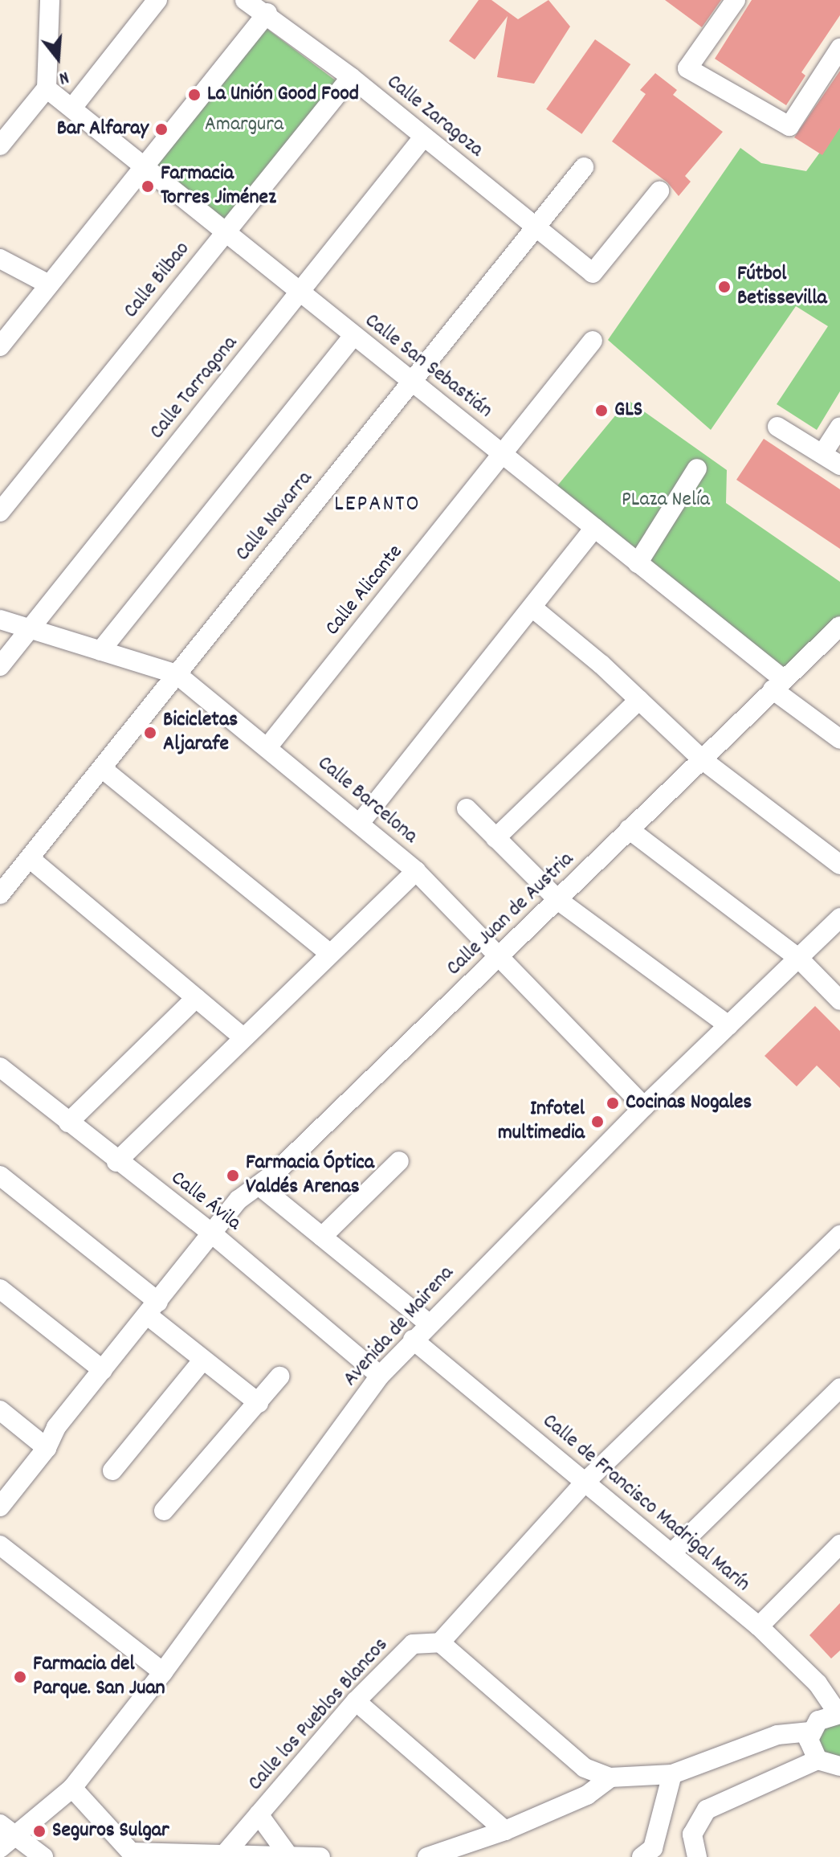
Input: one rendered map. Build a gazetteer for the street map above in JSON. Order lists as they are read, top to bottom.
{
  "streets": {
    "street": [
      "Calle Zaragoza",
      "Calle Bilbao",
      "Calle San Sebastián",
      "Calle Tarragona",
      "Calle Navarra",
      "Calle Alicante",
      "Calle Barcelona",
      "Calle Juan de Austria",
      "Calle Ávila",
      "Avenida de Mairena",
      "Calle de Francisco Madrigal Marín",
      "Calle los Pueblos Blancos"
    ]
  },
  "crossings": [
    ["Calle Zaragoza", "Calle Bilbao"],
    ["Calle Zaragoza", "Calle Tarragona"],
    ["Calle Zaragoza", "Calle Navarra"],
    ["Calle Bilbao", "Calle San Sebastián"],
    ["Calle San Sebastián", "Calle Tarragona"],
    ["Calle San Sebastián", "Calle Navarra"],
    ["Calle San Sebastián", "Calle Alicante"],
    ["Calle San Sebastián", "Calle Juan de Austria"],
    ["Calle Tarragona", "Calle Barcelona"],
    ["Calle Navarra", "Calle Barcelona"],
    ["Calle Alicante", "Calle Barcelona"],
    ["Calle Barcelona", "Calle Juan de Austria"],
    ["Calle Barcelona", "Avenida de Mairena"],
    ["Calle Juan de Austria", "Calle Ávila"],
    ["Calle Ávila", "Avenida de Mairena"],
    ["Avenida de Mairena", "Calle de Francisco Madrigal Marín"]
  ],
  "districts": ["LEPANTO"],
  "parks": ["Amargura", "PLaza Nelía"],
  "places": [
    "La Unión Good Food",
    "Bar Alfaray",
    "Farmacia Torres Jiménez",
    "Fútbol Betissevilla",
    "GLS",
    "Bicicletas Aljarafe",
    "Cocinas Nogales",
    "Infotel multimedia",
    "Farmacia Óptica Valdés Arenas",
    "Farmacia del Parque. San Juan",
    "Seguros Sulgar"
  ],
  "north": "bottom"
}
